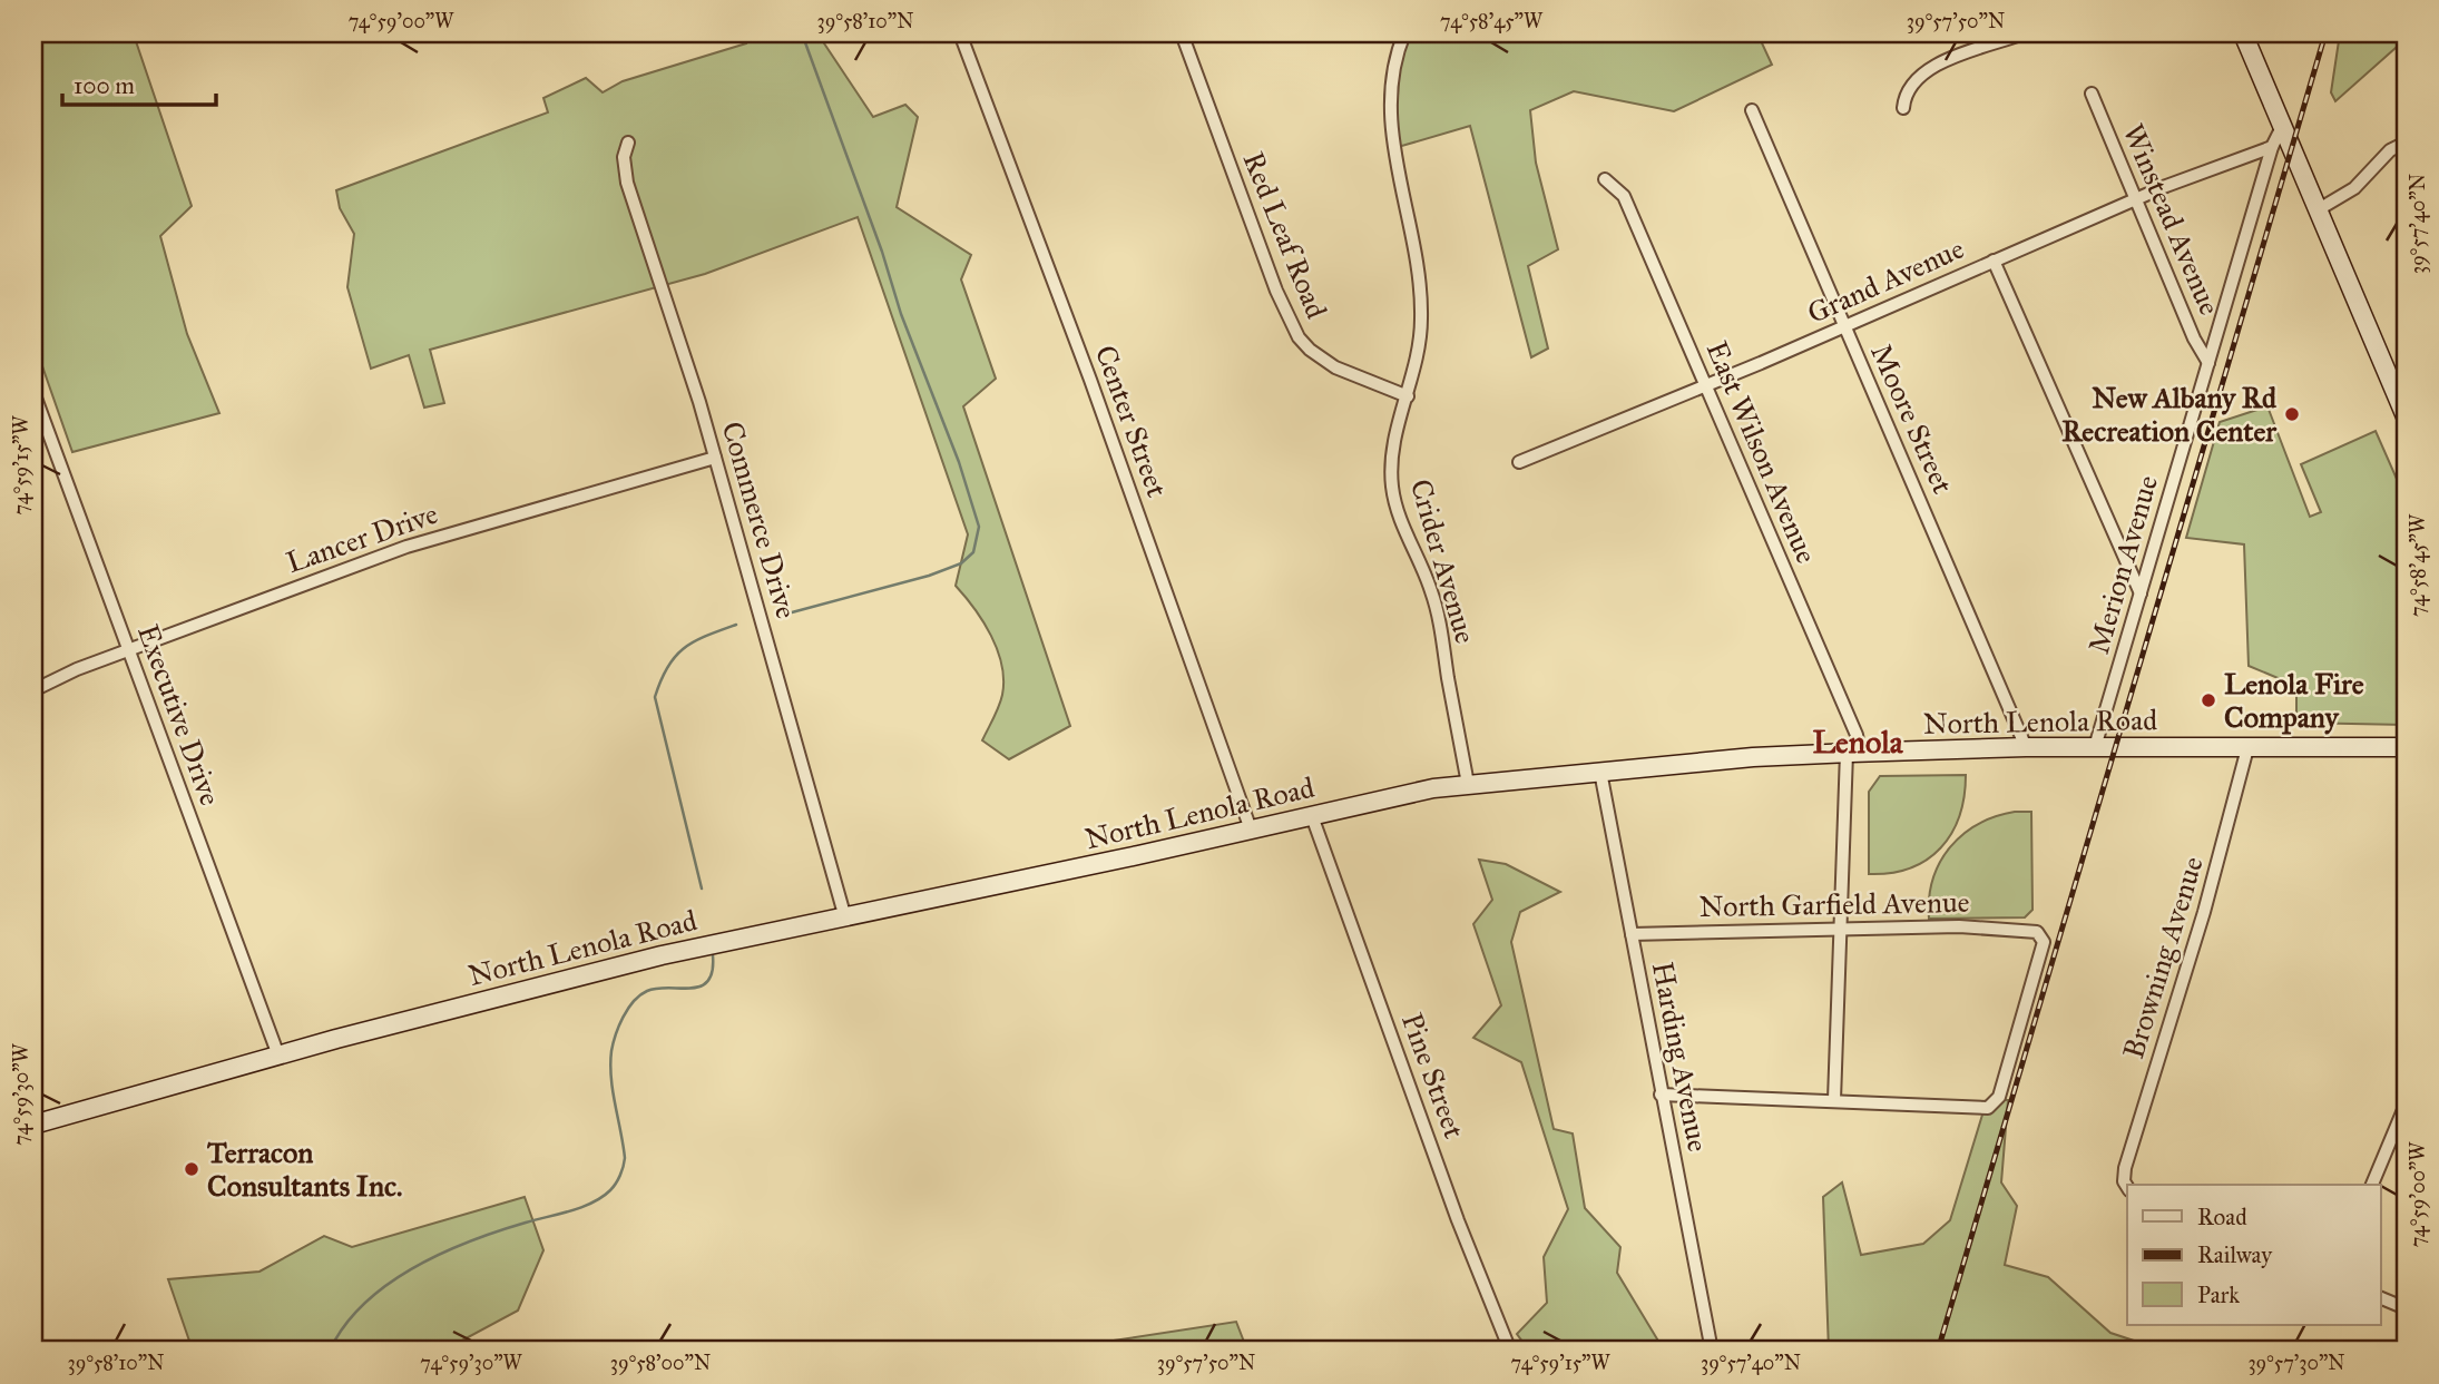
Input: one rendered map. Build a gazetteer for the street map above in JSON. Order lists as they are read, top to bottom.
{
  "streets": {
    "main road": ["North Lenola Road"],
    "street": [
      "Winstead Avenue",
      "Red Leaf Road",
      "Grand Avenue",
      "Moore Street",
      "Center Street",
      "East Wilson Avenue",
      "Commerce Drive",
      "Lancer Drive",
      "Crider Avenue",
      "Merion Avenue",
      "Executive Drive",
      "North Garfield Avenue",
      "Browning Avenue",
      "Harding Avenue",
      "Pine Street"
    ]
  },
  "crossings": [
    ["Winstead Avenue", "Grand Avenue"],
    ["Winstead Avenue", "Merion Avenue"],
    ["Red Leaf Road", "Crider Avenue"],
    ["Grand Avenue", "Moore Street"],
    ["Grand Avenue", "East Wilson Avenue"],
    ["Grand Avenue", "Merion Avenue"],
    ["Moore Street", "North Lenola Road"],
    ["Center Street", "North Lenola Road"],
    ["East Wilson Avenue", "North Lenola Road"],
    ["East Wilson Avenue", "North Garfield Avenue"],
    ["Commerce Drive", "Lancer Drive"],
    ["Commerce Drive", "North Lenola Road"],
    ["Lancer Drive", "Executive Drive"],
    ["Crider Avenue", "North Lenola Road"],
    ["Merion Avenue", "North Lenola Road"],
    ["Executive Drive", "North Lenola Road"],
    ["North Lenola Road", "Browning Avenue"],
    ["North Lenola Road", "Harding Avenue"],
    ["North Lenola Road", "Pine Street"],
    ["North Garfield Avenue", "Harding Avenue"]
  ],
  "districts": ["Lenola"],
  "places": ["New Albany Rd Recreation Center", "Lenola Fire Company", "Terracon Consultants Inc."],
  "legend": ["Road", "Railway", "Park"],
  "scale_bar": "100 m",
  "coordinates": [
    "74°59'00\"W",
    "39°58'10\"N",
    "74°58'45\"W",
    "39°57'50\"N",
    "39°57'40\"N",
    "74°59'15\"W",
    "74°59'30\"W",
    "39°58'00\"N",
    "39°57'30\"N"
  ]
}
